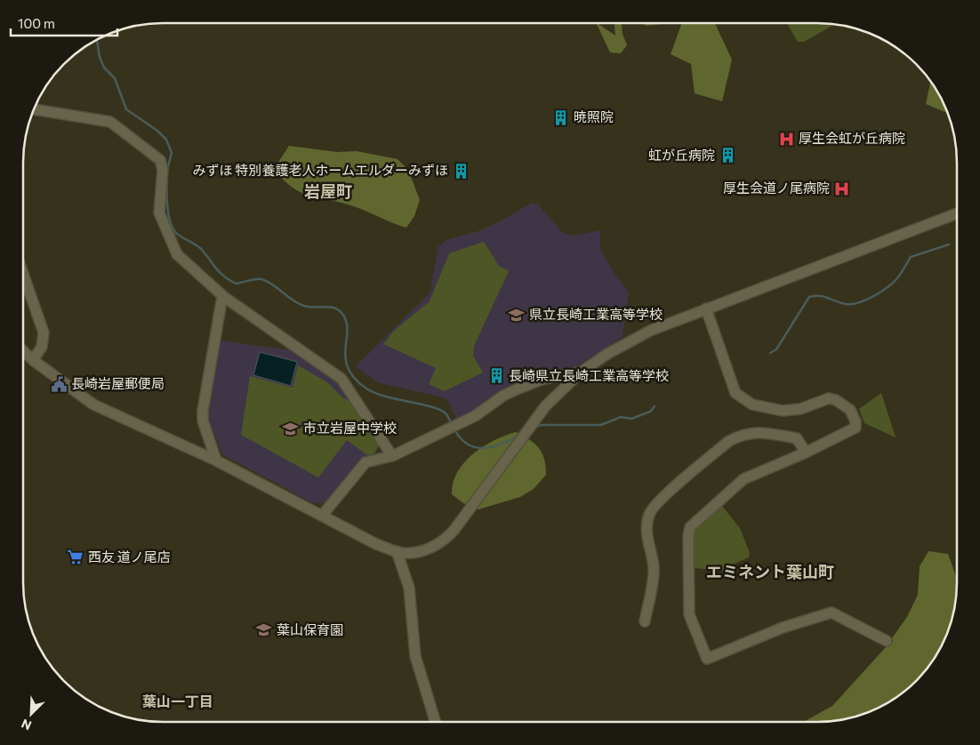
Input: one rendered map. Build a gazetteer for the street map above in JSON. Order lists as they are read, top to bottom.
{
  "districts": ["岩屋町", "エミネント葉山町", "葉山一丁目"],
  "places": {
    "building": [
      "暁照院",
      "虹が丘病院",
      "みずほ 特別養護老人ホームエルダーみずほ",
      "長崎県立長崎工業高等学校"
    ],
    "hospital": ["厚生会虹が丘病院", "厚生会道ノ尾病院"],
    "school or university": ["県立長崎工業高等学校", "市立岩屋中学校", "葉山保育園"],
    "public building": ["長崎岩屋郵便局"],
    "supermarket": ["西友 道ノ尾店"]
  },
  "scale_bar": "100 m",
  "north": "bottom left"
}
